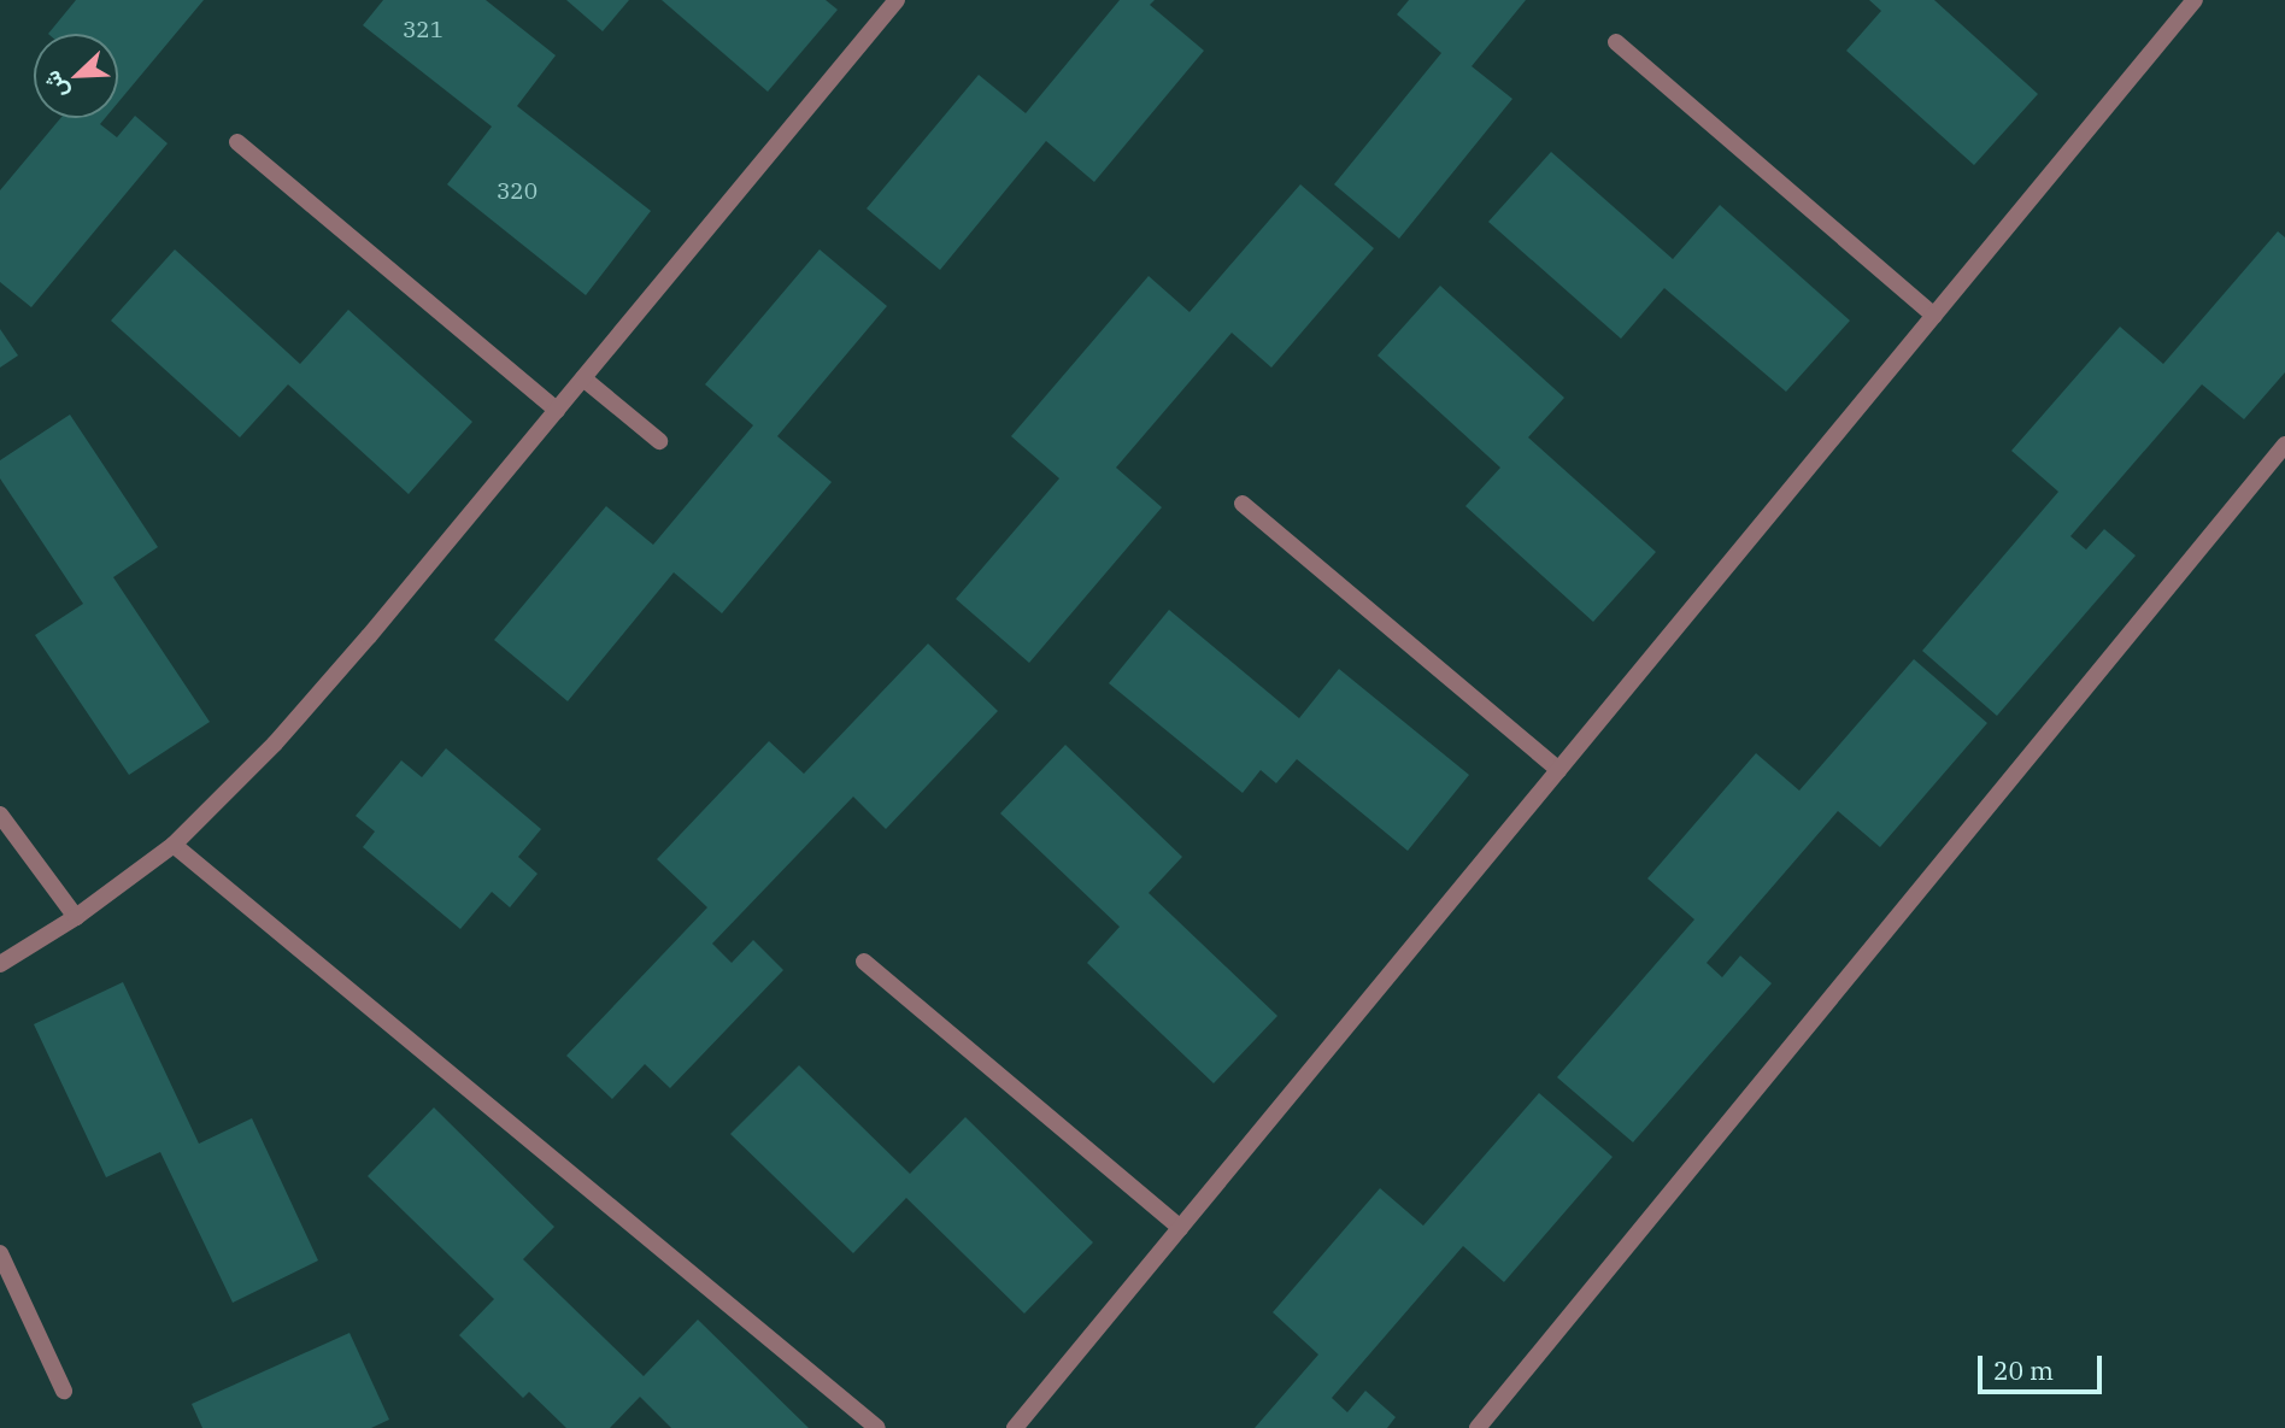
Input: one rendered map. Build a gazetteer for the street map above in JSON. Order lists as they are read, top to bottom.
{
  "house_numbers": ["321", "320"],
  "scale_bar": "20 m",
  "north": "bottom left"
}
